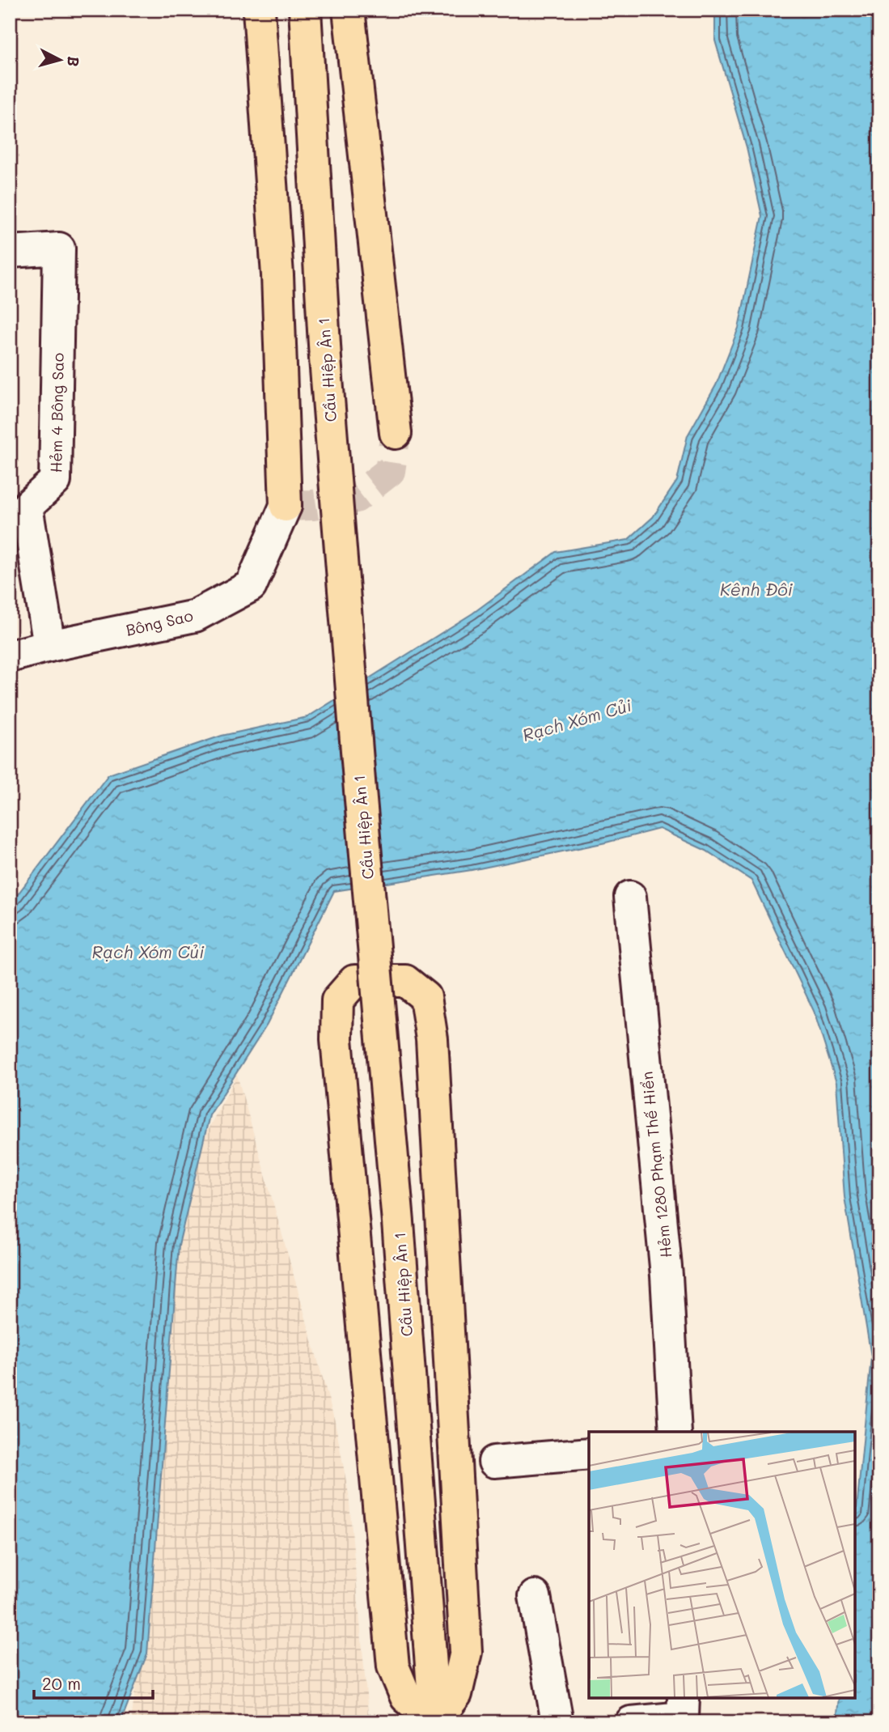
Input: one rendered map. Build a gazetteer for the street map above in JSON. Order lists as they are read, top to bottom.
{
  "streets": {
    "main road": ["Cầu Hiệp Ân 1"],
    "street": ["Hẻm 4 Bông Sao", "Bông Sao", "Hẻm 1280 Phạm Thế Hiển"]
  },
  "crossings": [
    ["Hẻm 4 Bông Sao", "Bông Sao"]
  ],
  "water": ["Kênh Đôi", "Rạch Xóm Củi"],
  "scale_bar": "20 m",
  "north": "right"
}
